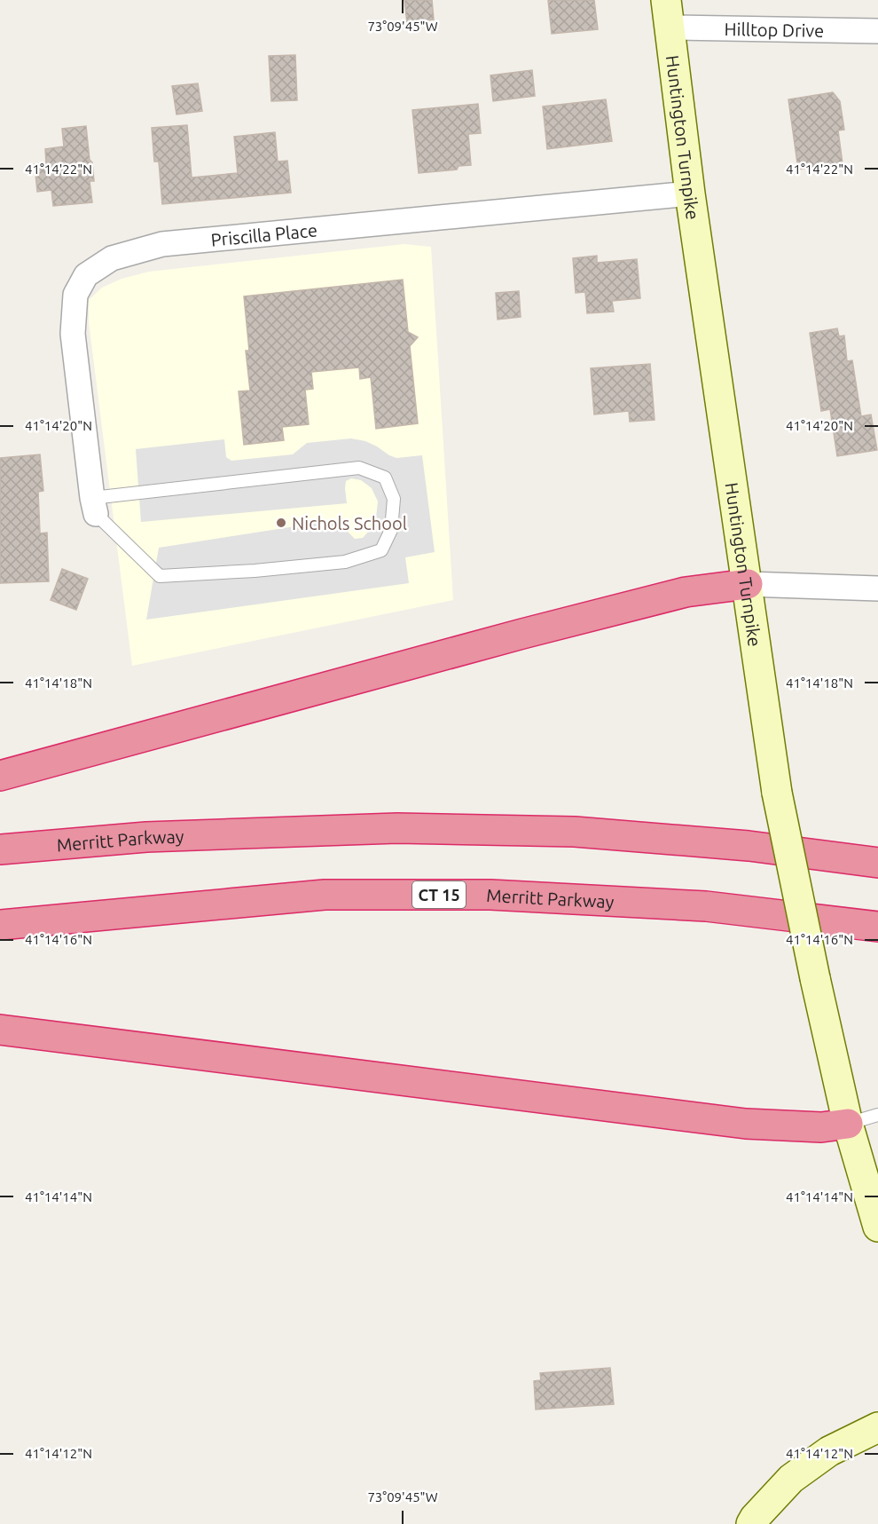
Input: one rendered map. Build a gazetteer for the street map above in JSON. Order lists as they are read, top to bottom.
{
  "streets": {
    "highway": ["Merritt Parkway", "CT 15"],
    "main road": ["Huntington Turnpike"],
    "street": ["Hilltop Drive", "Priscilla Place"]
  },
  "crossings": [
    ["Hilltop Drive", "Huntington Turnpike"],
    ["Huntington Turnpike", "Priscilla Place"]
  ],
  "places": ["Nichols School"],
  "coordinates": [
    "73°09'45\"W",
    "41°14'22\"N",
    "41°14'20\"N",
    "41°14'18\"N",
    "41°14'16\"N",
    "41°14'14\"N",
    "41°14'12\"N"
  ]
}
